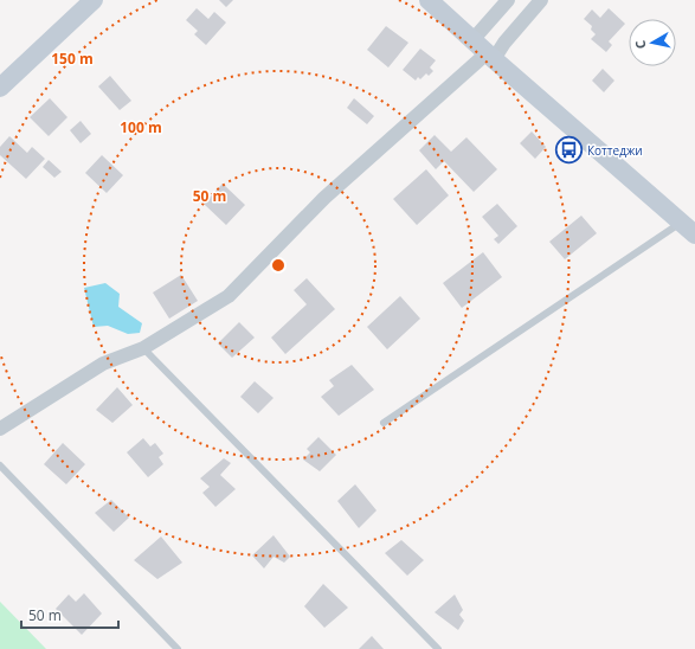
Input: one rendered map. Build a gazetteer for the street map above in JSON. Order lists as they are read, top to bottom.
{
  "places": {
    "bus stop": ["Коттеджи"]
  },
  "scale_bar": "50 m",
  "north": "left",
  "rings": ["150 m", "100 m", "50 m"]
}
